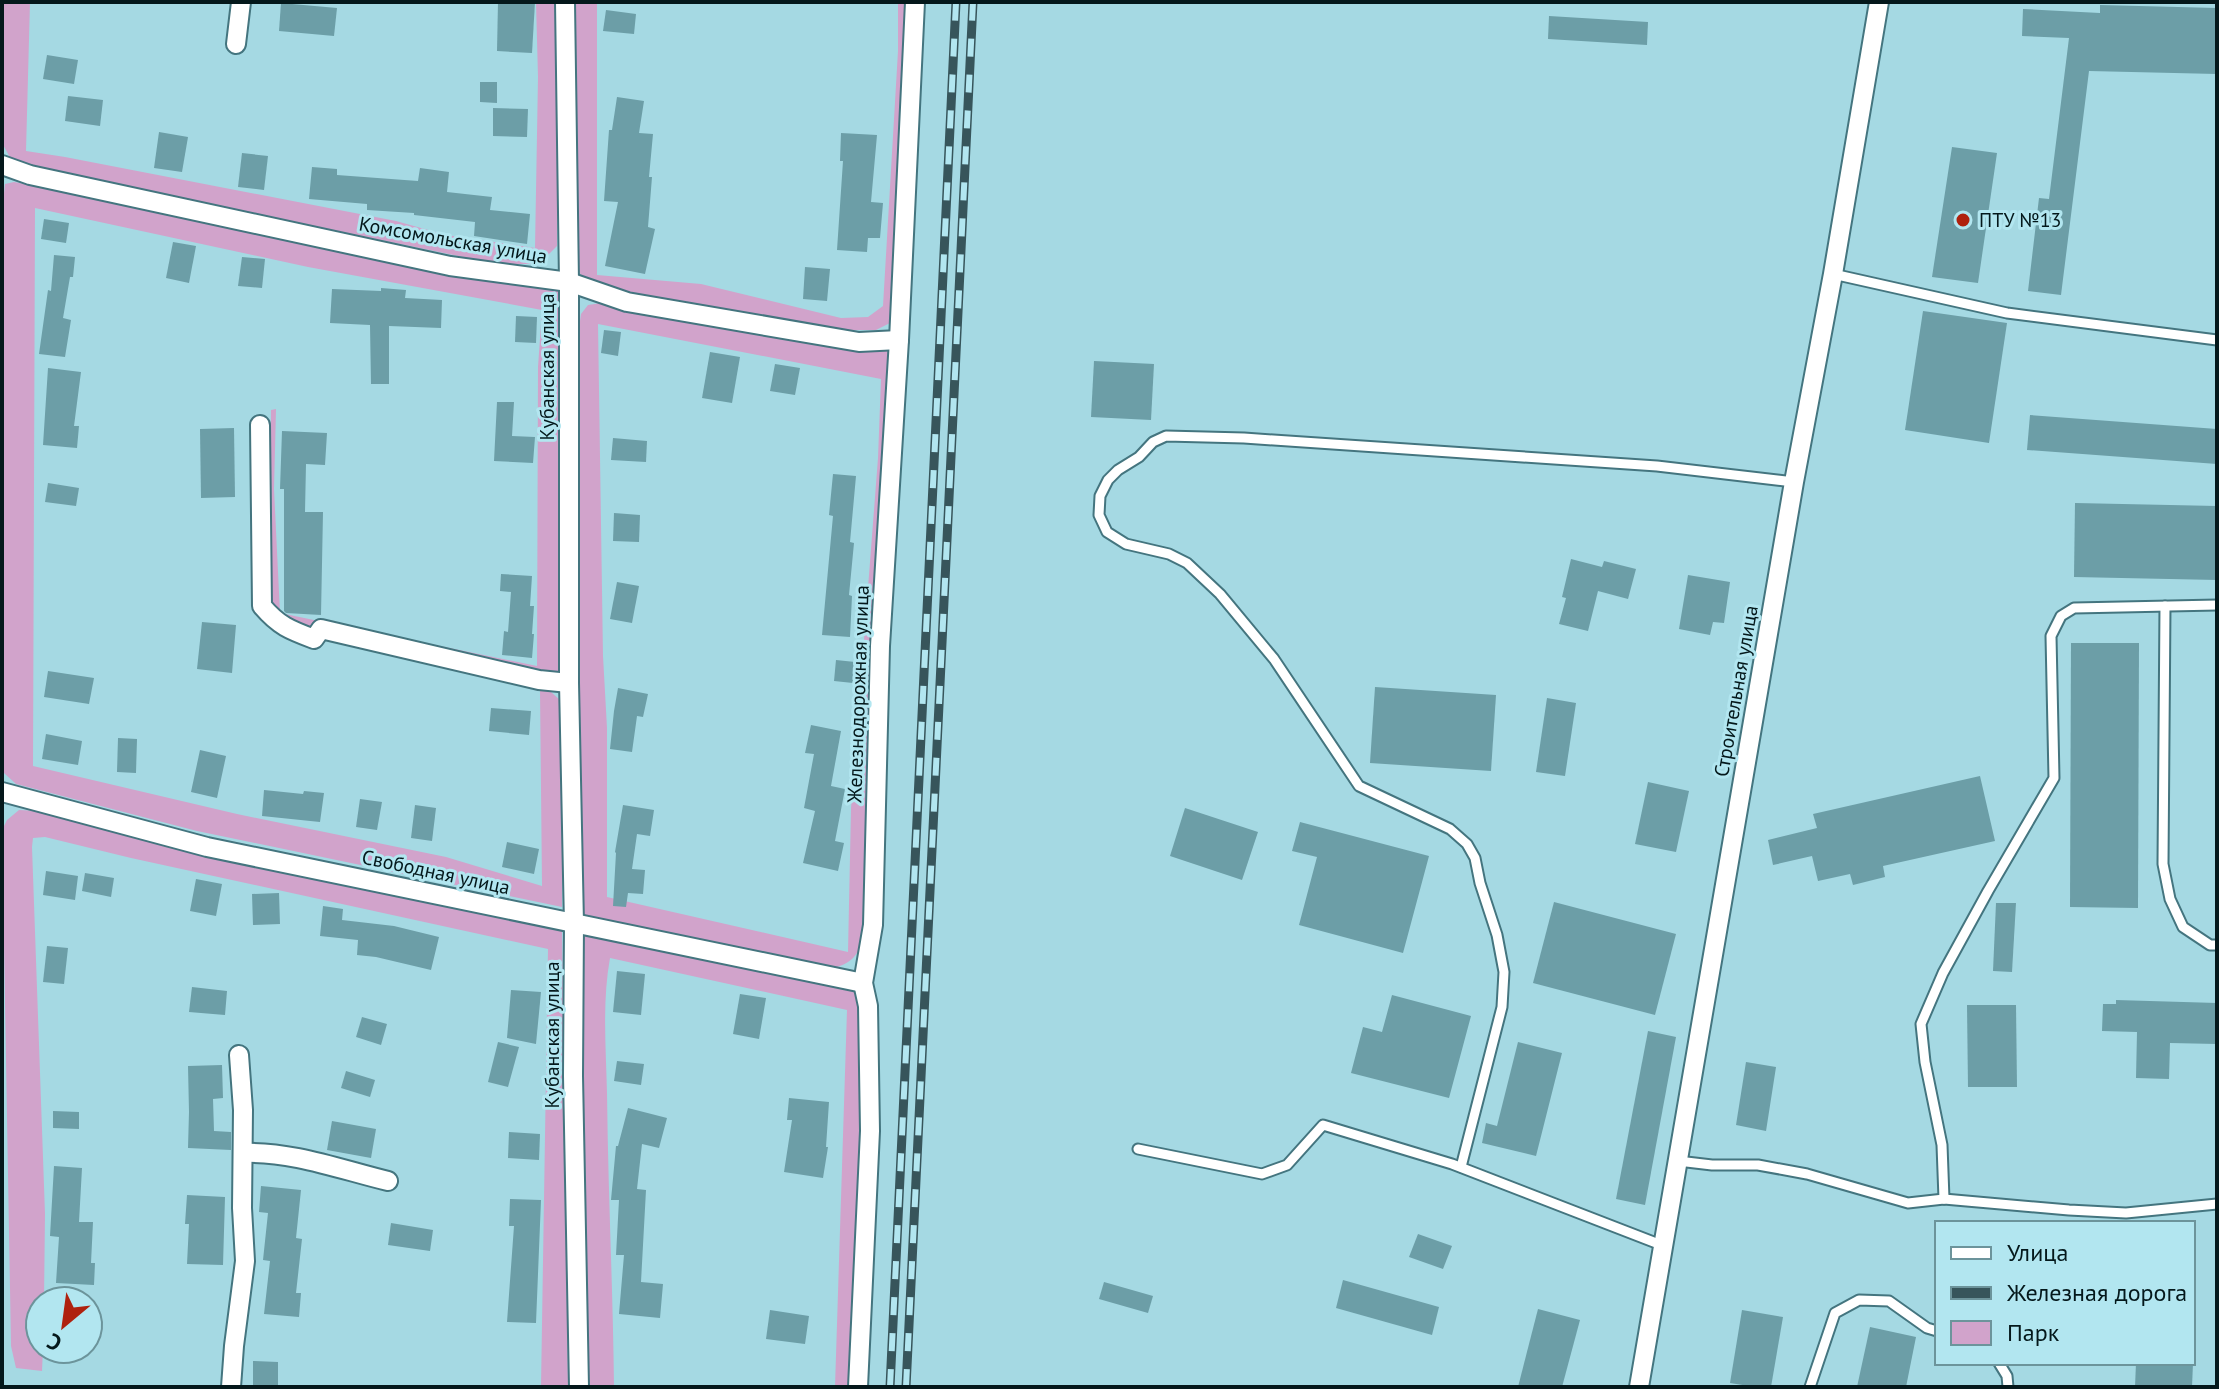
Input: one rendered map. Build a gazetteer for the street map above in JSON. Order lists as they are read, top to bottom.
{
  "streets": {
    "street": [
      "Комсомольская улица",
      "Кубанская улица",
      "Строительная улица",
      "Железнодорожная улица",
      "Свободная улица"
    ]
  },
  "crossings": [
    ["Комсомольская улица", "Кубанская улица"],
    ["Комсомольская улица", "Железнодорожная улица"],
    ["Кубанская улица", "Свободная улица"],
    ["Железнодорожная улица", "Свободная улица"]
  ],
  "places": ["ПТУ №13"],
  "legend": ["Улица", "Железная дорога", "Парк"],
  "north": "bottom left"
}
